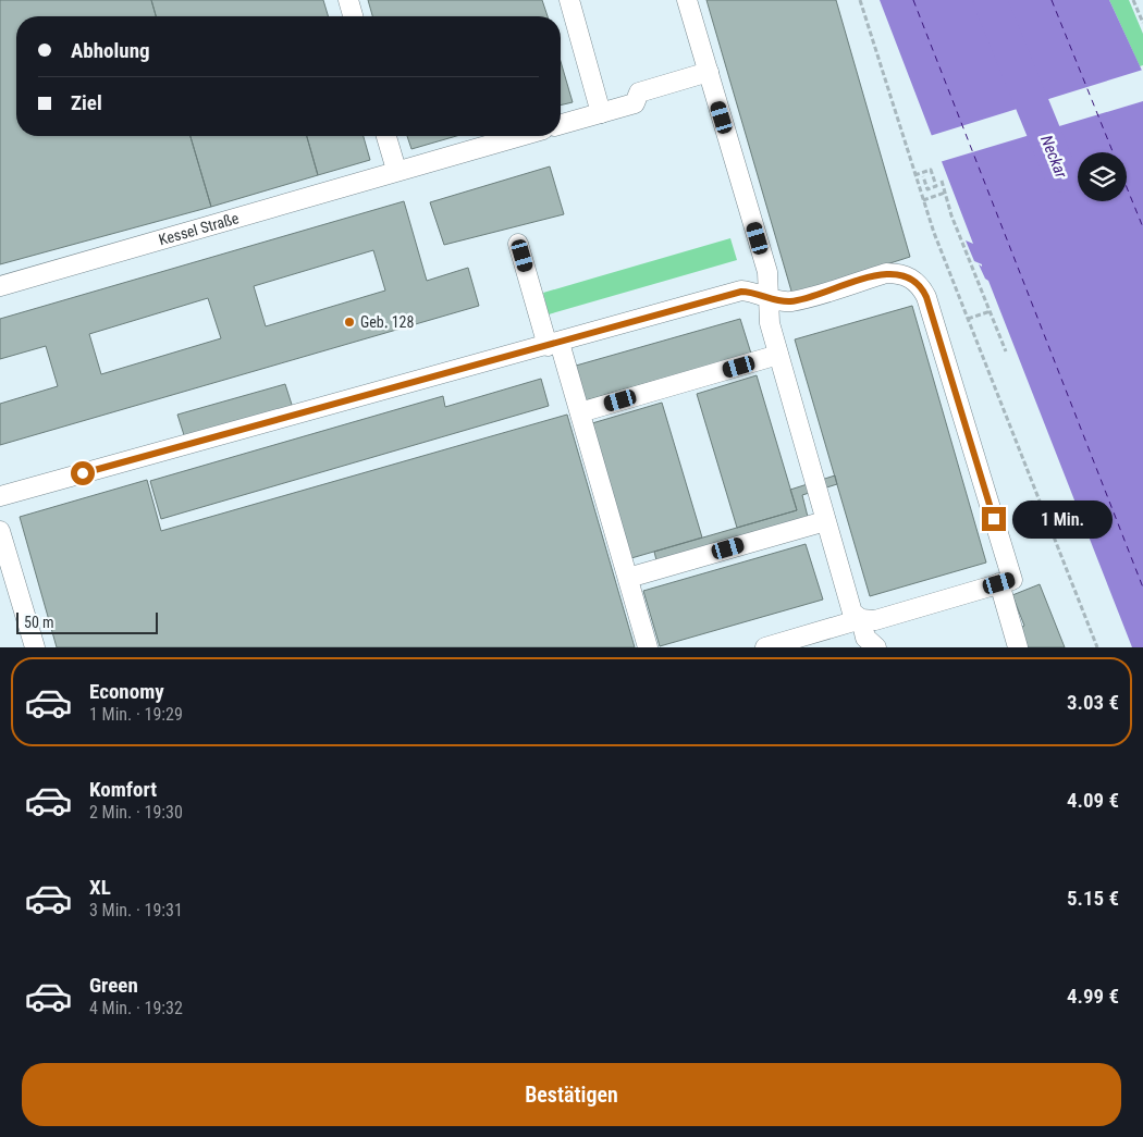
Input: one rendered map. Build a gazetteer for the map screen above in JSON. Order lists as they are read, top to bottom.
{
  "streets": {
    "street": ["Kessel Straße"]
  },
  "water": ["Neckar"],
  "places": ["Geb. 128"],
  "scale_bar": "50 m",
  "page": {
    "banner": ["Abholung", "Ziel"],
    "bubble": "1 Min.",
    "scale": "50 m",
    "list": [
      {
        "name": "Economy",
        "note": "1 Min. · 19:29",
        "value": "3.03 €"
      },
      {
        "name": "Komfort",
        "note": "2 Min. · 19:30",
        "value": "4.09 €"
      },
      {
        "name": "XL",
        "note": "3 Min. · 19:31",
        "value": "5.15 €"
      },
      {
        "name": "Green",
        "note": "4 Min. · 19:32",
        "value": "4.99 €"
      }
    ],
    "buttons": "Bestätigen"
  }
}
